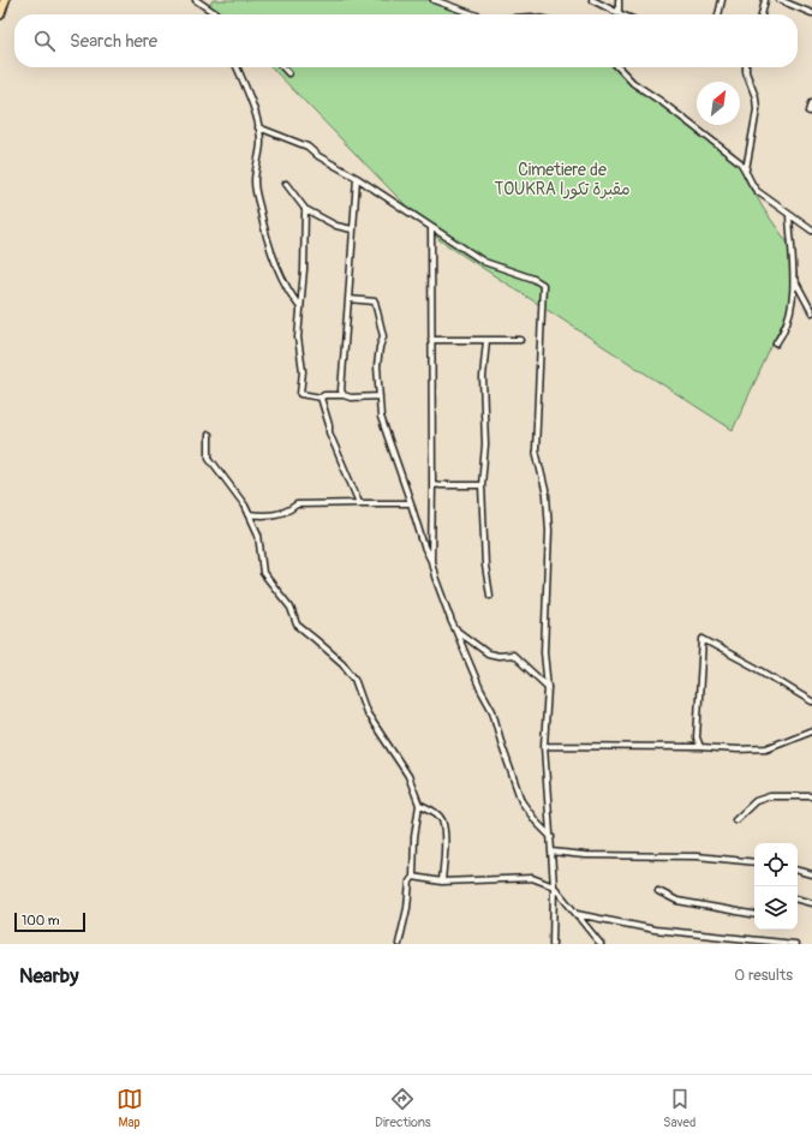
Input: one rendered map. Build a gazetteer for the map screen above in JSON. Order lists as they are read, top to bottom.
{
  "parks": ["Cimetiere de TOUKRA مقبرة تكورا"],
  "scale_bar": "100 m",
  "north": "top right",
  "page": {
    "search": "Search here",
    "scale": "100 m",
    "heading": ["Nearby", "0 results"],
    "nav": ["Map", "Directions", "Saved"]
  }
}
